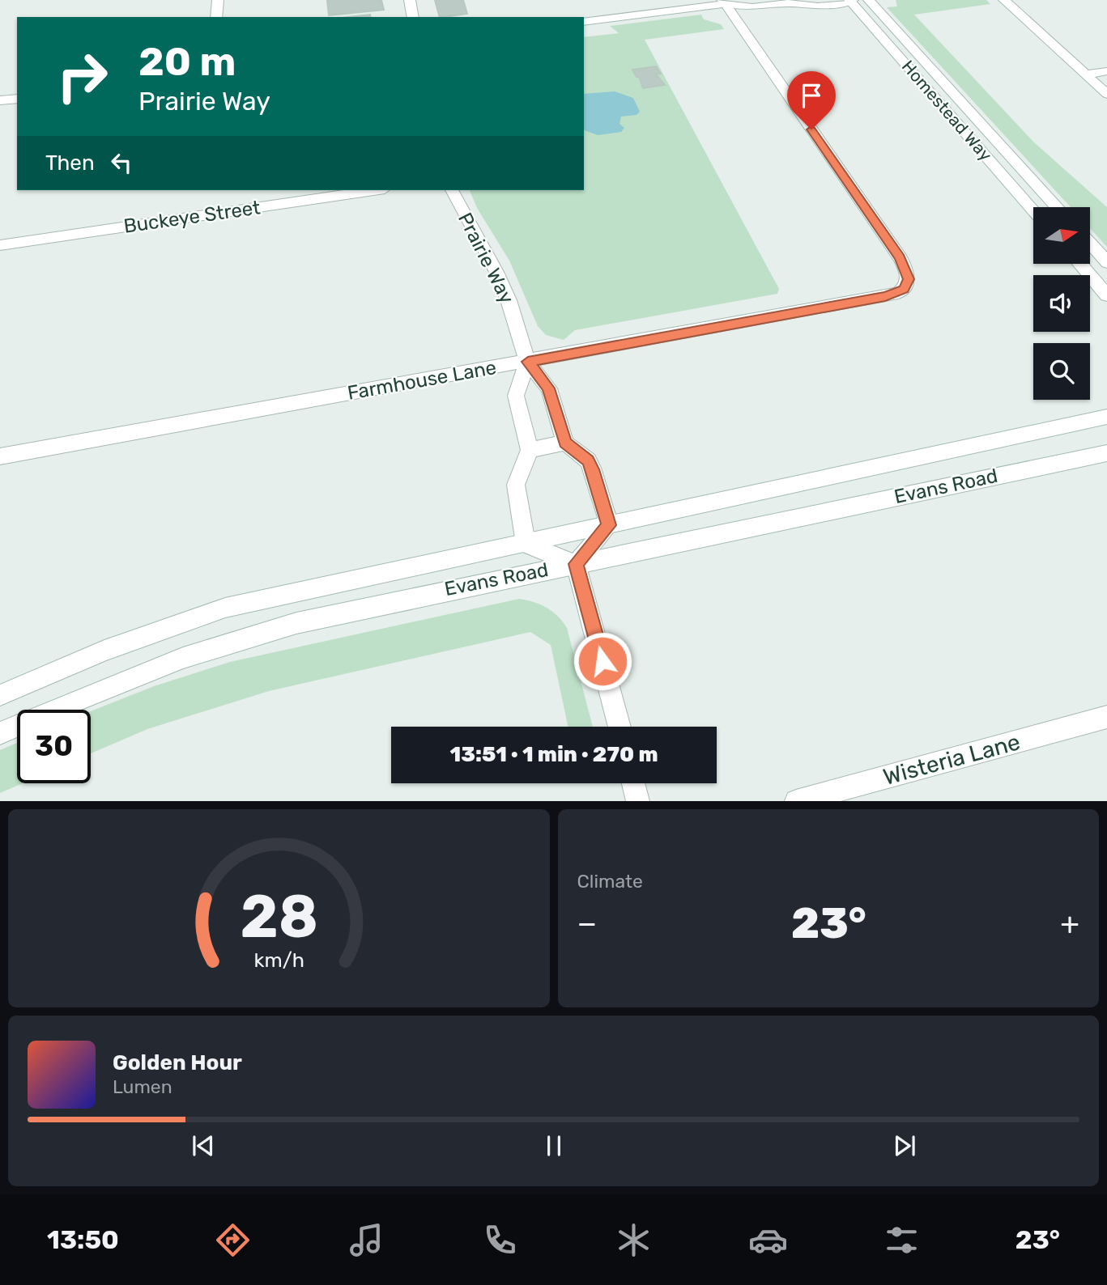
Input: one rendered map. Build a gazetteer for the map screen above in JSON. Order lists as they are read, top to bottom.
{
  "streets": {
    "street": [
      "Homestead Way",
      "Buckeye Street",
      "Prairie Way",
      "Farmhouse Lane",
      "Evans Road",
      "Wisteria Lane"
    ]
  },
  "crossings": [
    ["Prairie Way", "Farmhouse Lane"]
  ],
  "north": "right",
  "page": {
    "turn": ["20 m", "Prairie Way"],
    "then": "Then",
    "limit": "30",
    "trip": "13:51 · 1 min · 270 m",
    "tile": "Climate",
    "heat": ["−", "23°", "+"],
    "song": ["Golden Hour", "Lumen"],
    "tabs": ["13:50", "23°"],
    "gauge": ["28", "km/h"]
  }
}
